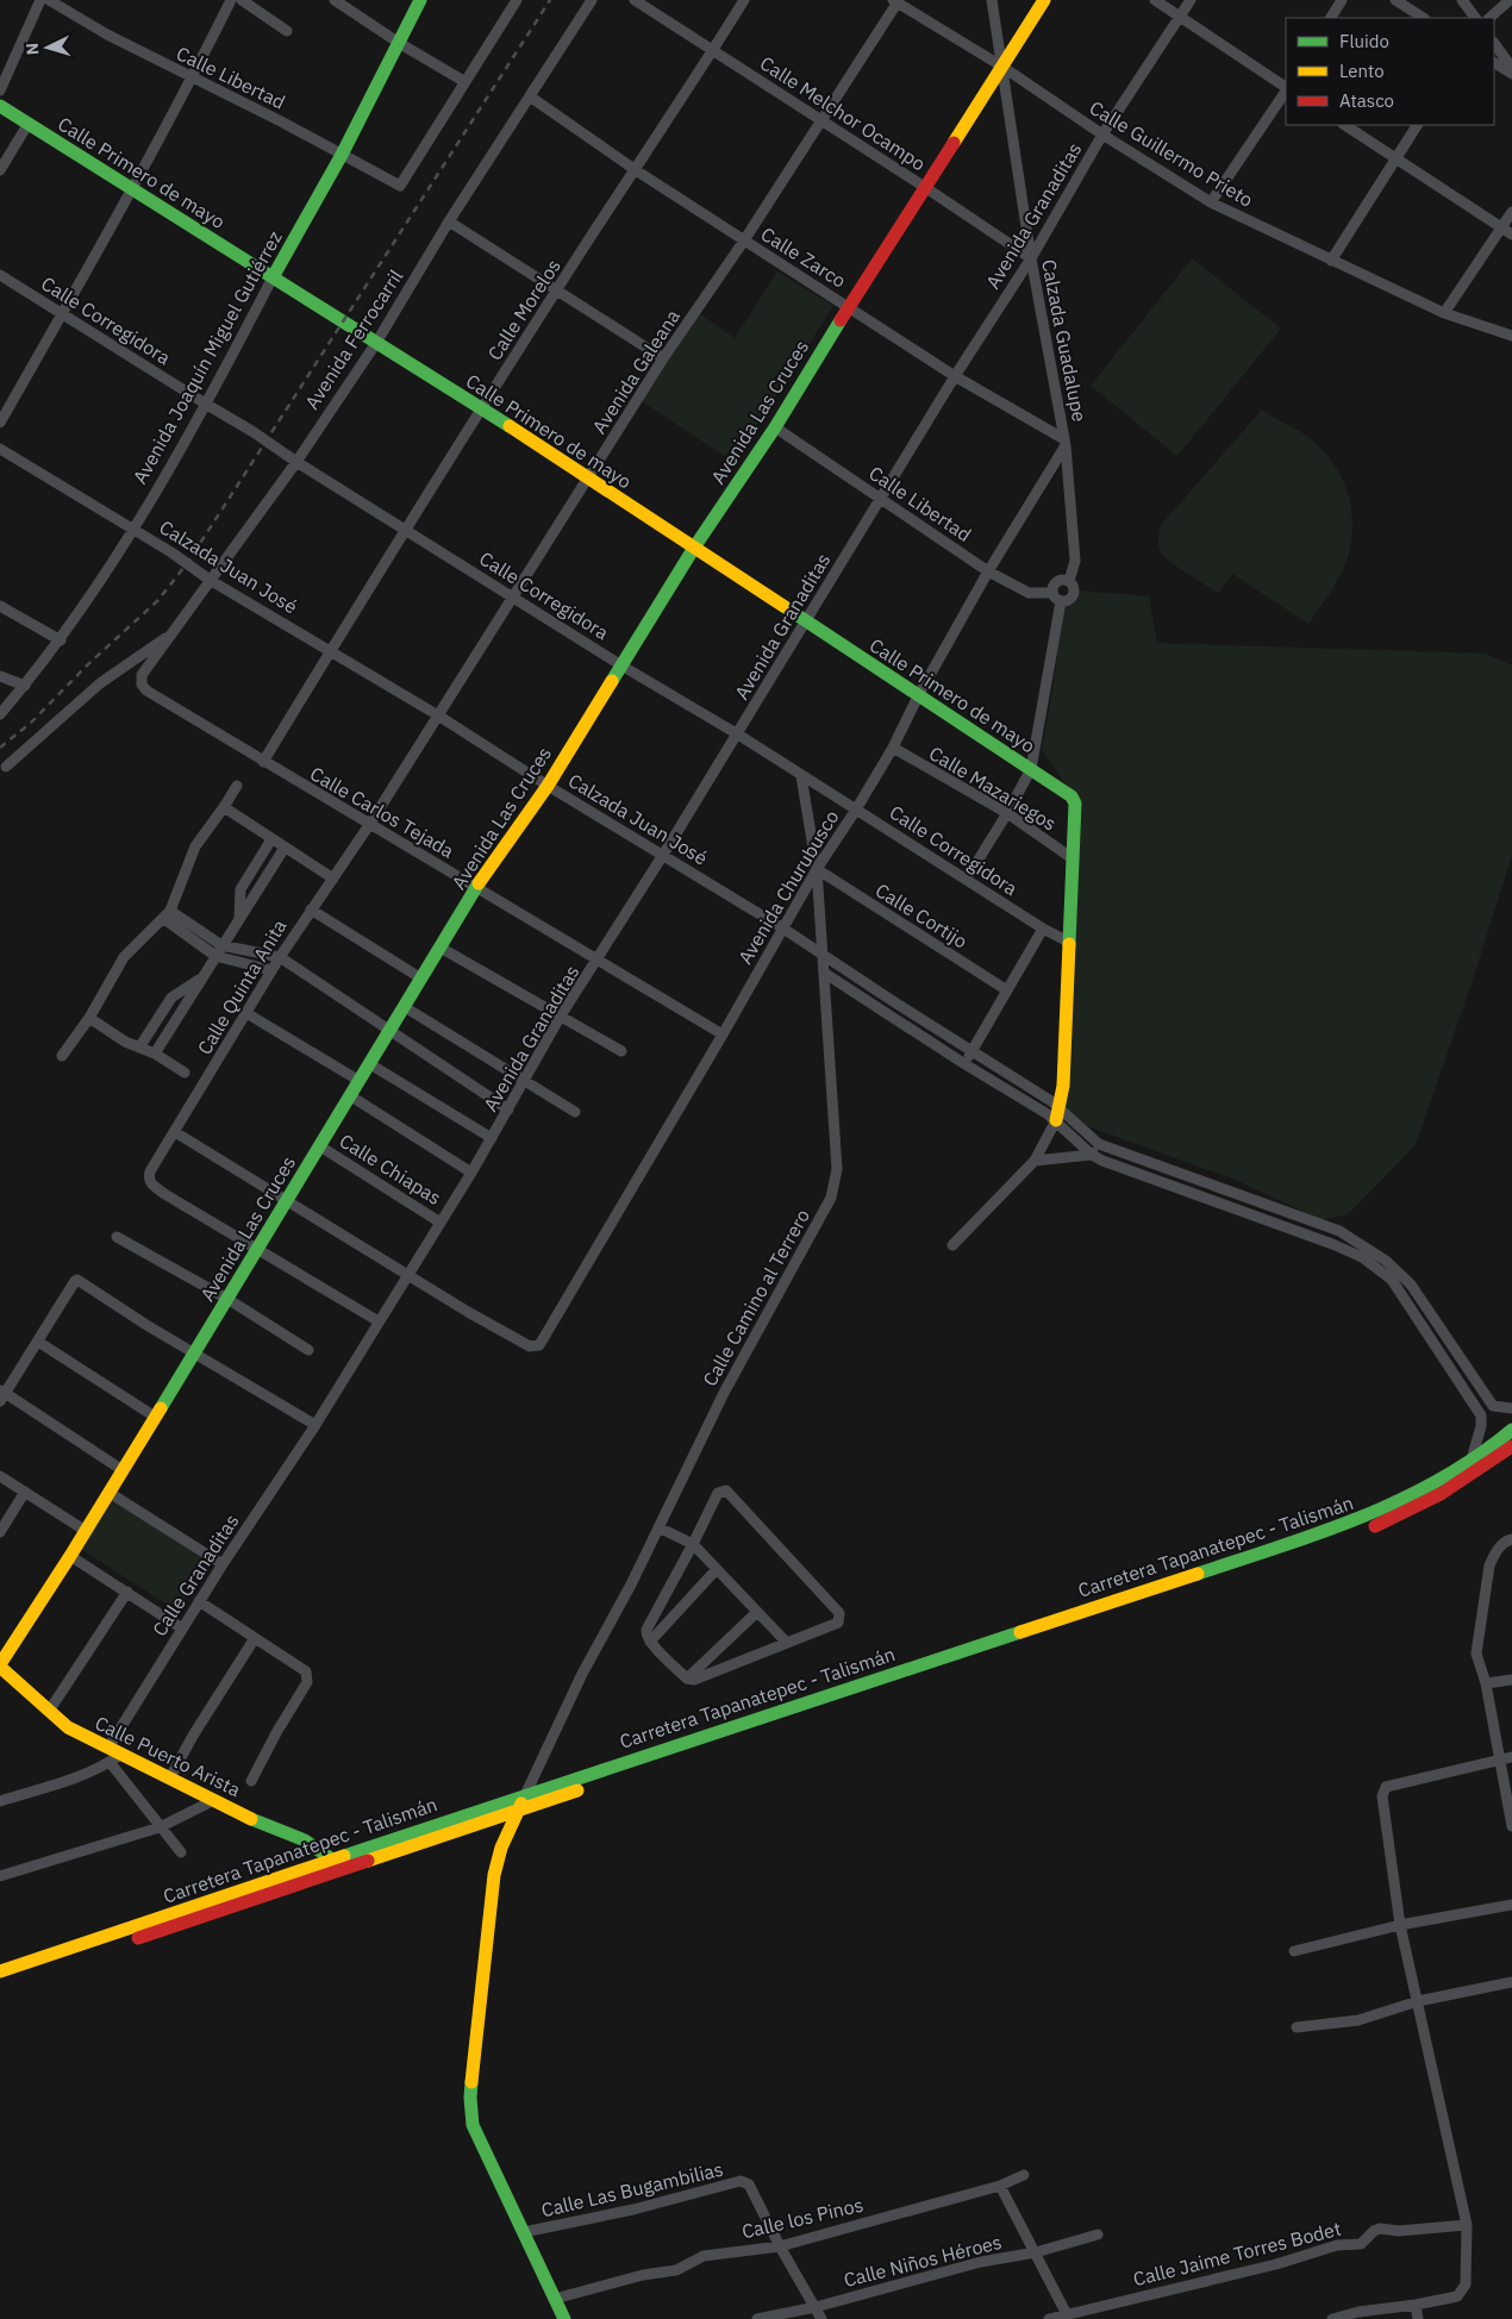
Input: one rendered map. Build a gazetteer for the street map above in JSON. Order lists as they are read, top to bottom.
{
  "streets": {
    "main road": [
      "Calle Primero de mayo",
      "Avenida Joaquín Miguel Gutiérrez",
      "Avenida Las Cruces",
      "Carretera Tapanatepec - Talismán",
      "Calle Puerto Arista"
    ],
    "street": [
      "Calle Libertad",
      "Calle Melchor Ocampo",
      "Calle Guillermo Prieto",
      "Avenida Granaditas",
      "Calle Zarco",
      "Calle Morelos",
      "Calle Corregidora",
      "Avenida Ferrocarril",
      "Calzada Guadalupe",
      "Avenida Galeana",
      "Calzada Juan José",
      "Calle Mazariegos",
      "Calle Carlos Tejada",
      "Avenida Churubusco",
      "Calle Cortijo",
      "Calle Quinta Anita",
      "Calle Chiapas",
      "Calle Camino al Terrero",
      "Calle Granaditas",
      "Calle Las Bugambilias",
      "Calle los Pinos",
      "Calle Jaime Torres Bodet",
      "Calle Niños Héroes"
    ]
  },
  "crossings": [
    ["Calle Libertad", "Avenida Granaditas"],
    ["Calle Libertad", "Calzada Guadalupe"],
    ["Calle Libertad", "Avenida Joaquín Miguel Gutiérrez"],
    ["Calle Libertad", "Avenida Las Cruces"],
    ["Calle Libertad", "Avenida Churubusco"],
    ["Calle Melchor Ocampo", "Avenida Granaditas"],
    ["Calle Melchor Ocampo", "Calle Morelos"],
    ["Calle Melchor Ocampo", "Calzada Guadalupe"],
    ["Calle Melchor Ocampo", "Avenida Galeana"],
    ["Calle Melchor Ocampo", "Avenida Las Cruces"],
    ["Calle Guillermo Prieto", "Avenida Granaditas"],
    ["Calle Guillermo Prieto", "Calzada Guadalupe"],
    ["Calle Guillermo Prieto", "Avenida Galeana"],
    ["Calle Guillermo Prieto", "Avenida Las Cruces"],
    ["Calle Primero de mayo", "Avenida Granaditas"],
    ["Calle Primero de mayo", "Calle Morelos"],
    ["Calle Primero de mayo", "Avenida Ferrocarril"],
    ["Calle Primero de mayo", "Avenida Joaquín Miguel Gutiérrez"],
    ["Calle Primero de mayo", "Avenida Galeana"],
    ["Calle Primero de mayo", "Avenida Las Cruces"],
    ["Calle Primero de mayo", "Calle Mazariegos"],
    ["Calle Primero de mayo", "Avenida Churubusco"],
    ["Avenida Granaditas", "Calle Zarco"],
    ["Avenida Granaditas", "Calle Corregidora"],
    ["Avenida Granaditas", "Calzada Guadalupe"],
    ["Avenida Granaditas", "Calzada Juan José"],
    ["Avenida Granaditas", "Calle Carlos Tejada"],
    ["Avenida Granaditas", "Avenida Churubusco"],
    ["Avenida Granaditas", "Calle Chiapas"],
    ["Avenida Granaditas", "Calle Granaditas"],
    ["Calle Zarco", "Calle Morelos"],
    ["Calle Zarco", "Avenida Ferrocarril"],
    ["Calle Zarco", "Calzada Guadalupe"],
    ["Calle Zarco", "Avenida Galeana"],
    ["Calle Zarco", "Avenida Las Cruces"],
    ["Calle Zarco", "Avenida Churubusco"],
    ["Calle Morelos", "Calle Corregidora"],
    ["Calle Morelos", "Calzada Juan José"],
    ["Calle Morelos", "Calle Carlos Tejada"],
    ["Calle Corregidora", "Avenida Ferrocarril"],
    ["Calle Corregidora", "Avenida Joaquín Miguel Gutiérrez"],
    ["Calle Corregidora", "Avenida Galeana"],
    ["Calle Corregidora", "Avenida Las Cruces"],
    ["Calle Corregidora", "Avenida Churubusco"],
    ["Calle Corregidora", "Calle Camino al Terrero"],
    ["Avenida Ferrocarril", "Calzada Juan José"],
    ["Avenida Ferrocarril", "Calle Carlos Tejada"],
    ["Calzada Guadalupe", "Avenida Las Cruces"],
    ["Calzada Guadalupe", "Avenida Churubusco"],
    ["Avenida Joaquín Miguel Gutiérrez", "Calzada Juan José"],
    ["Avenida Galeana", "Calzada Juan José"],
    ["Avenida Galeana", "Calle Carlos Tejada"],
    ["Avenida Galeana", "Calle Quinta Anita"],
    ["Avenida Las Cruces", "Calzada Juan José"],
    ["Avenida Las Cruces", "Calle Carlos Tejada"],
    ["Avenida Las Cruces", "Calle Quinta Anita"],
    ["Avenida Las Cruces", "Calle Chiapas"],
    ["Avenida Las Cruces", "Calle Puerto Arista"],
    ["Calzada Juan José", "Avenida Churubusco"],
    ["Calzada Juan José", "Calle Camino al Terrero"],
    ["Calle Mazariegos", "Avenida Churubusco"],
    ["Calle Carlos Tejada", "Avenida Churubusco"],
    ["Calle Carlos Tejada", "Calle Quinta Anita"],
    ["Avenida Churubusco", "Calle Cortijo"],
    ["Avenida Churubusco", "Calle Camino al Terrero"],
    ["Calle Cortijo", "Calle Camino al Terrero"],
    ["Calle Camino al Terrero", "Carretera Tapanatepec - Talismán"],
    ["Carretera Tapanatepec - Talismán", "Calle Puerto Arista"],
    ["Calle Granaditas", "Calle Puerto Arista"],
    ["Calle Las Bugambilias", "Calle los Pinos"]
  ],
  "legend": ["Fluido", "Lento", "Atasco"],
  "north": "left"
}
